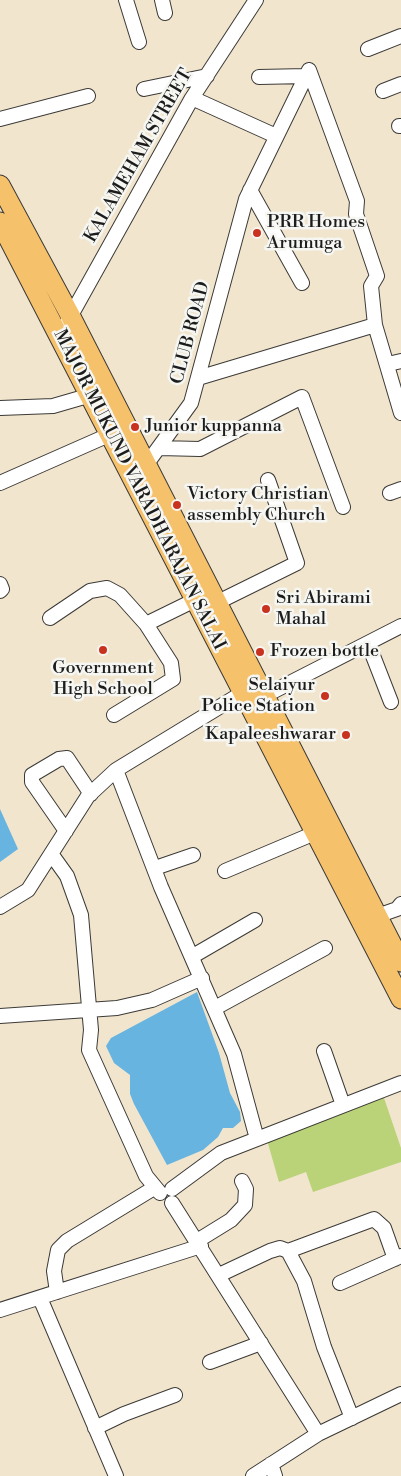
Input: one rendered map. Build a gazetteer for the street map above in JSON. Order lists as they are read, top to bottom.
{
  "streets": {
    "main road": ["MAJOR MUKUND VARADHARAJAN SALAI"],
    "street": ["KALAMEHAM STREET", "CLUB ROAD"]
  },
  "crossings": [
    ["KALAMEHAM STREET", "MAJOR MUKUND VARADHARAJAN SALAI"],
    ["CLUB ROAD", "MAJOR MUKUND VARADHARAJAN SALAI"]
  ],
  "places": [
    "PRR Homes Arumuga",
    "Junior kuppanna",
    "Victory Christian assembly Church",
    "Sri Abirami Mahal",
    "Government High School",
    "Frozen bottle",
    "Selaiyur Police Station",
    "Kapaleeshwarar"
  ]
}
